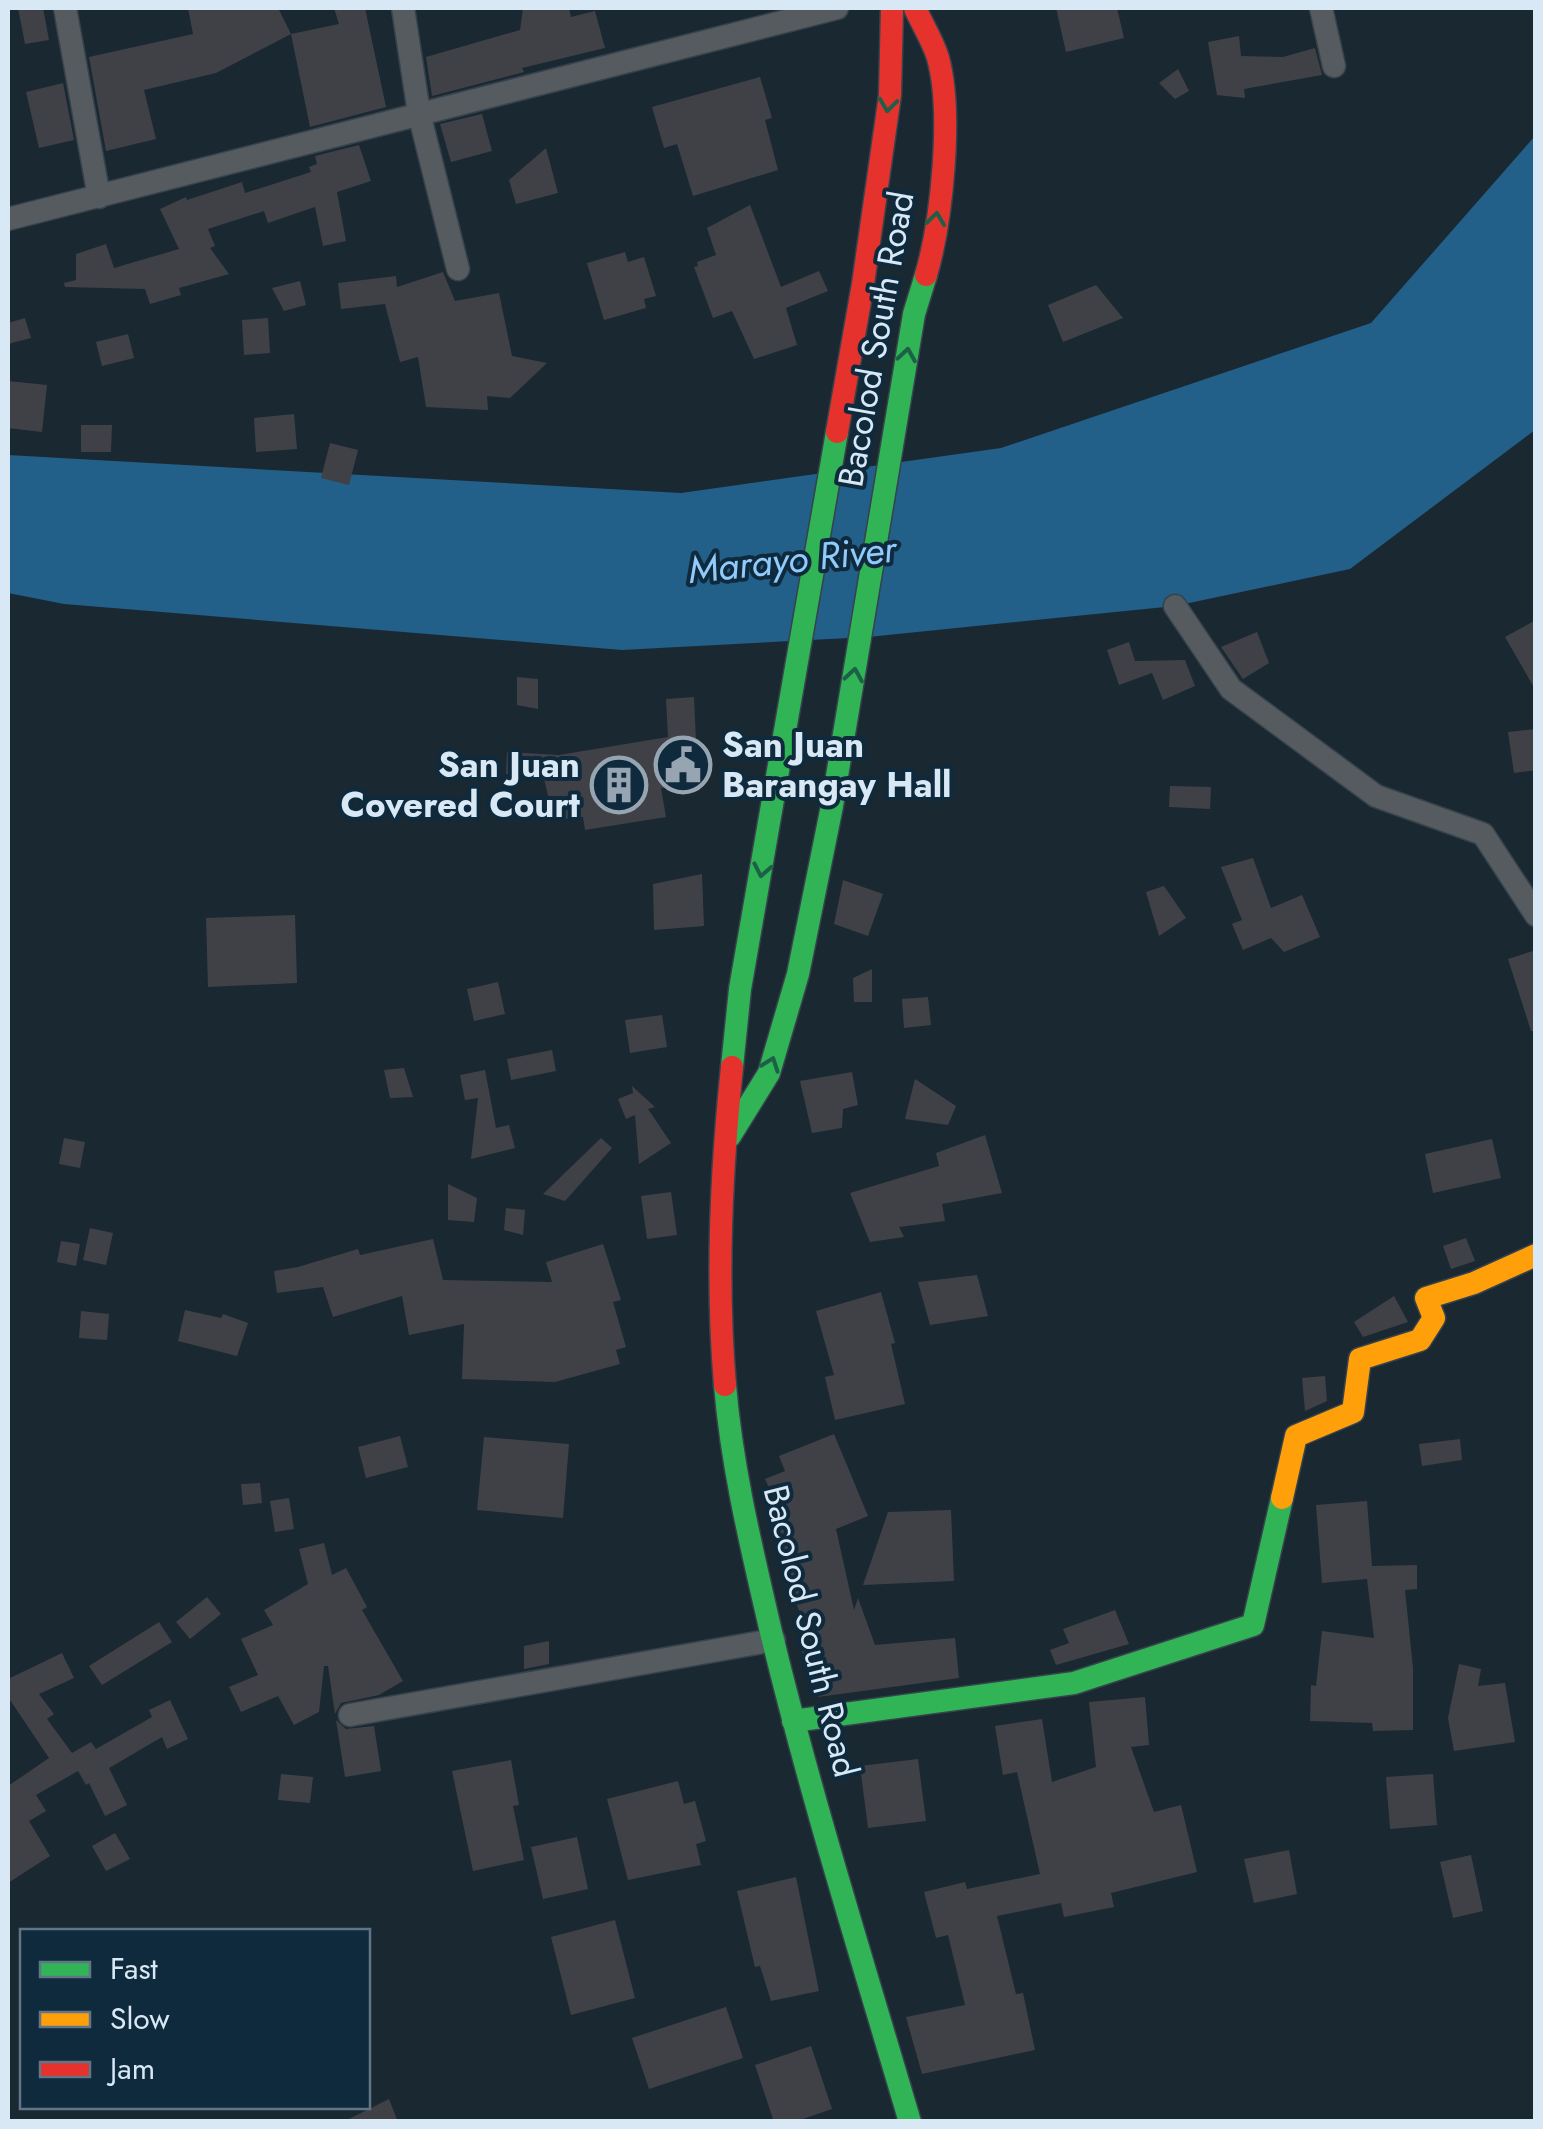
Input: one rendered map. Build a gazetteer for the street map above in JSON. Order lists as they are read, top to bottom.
{
  "streets": {
    "main road": ["Bacolod South Road"]
  },
  "water": ["Marayo River"],
  "places": {
    "public building": ["San Juan Barangay Hall"],
    "building": ["San Juan Covered Court"]
  },
  "legend": ["Fast", "Slow", "Jam"]
}
